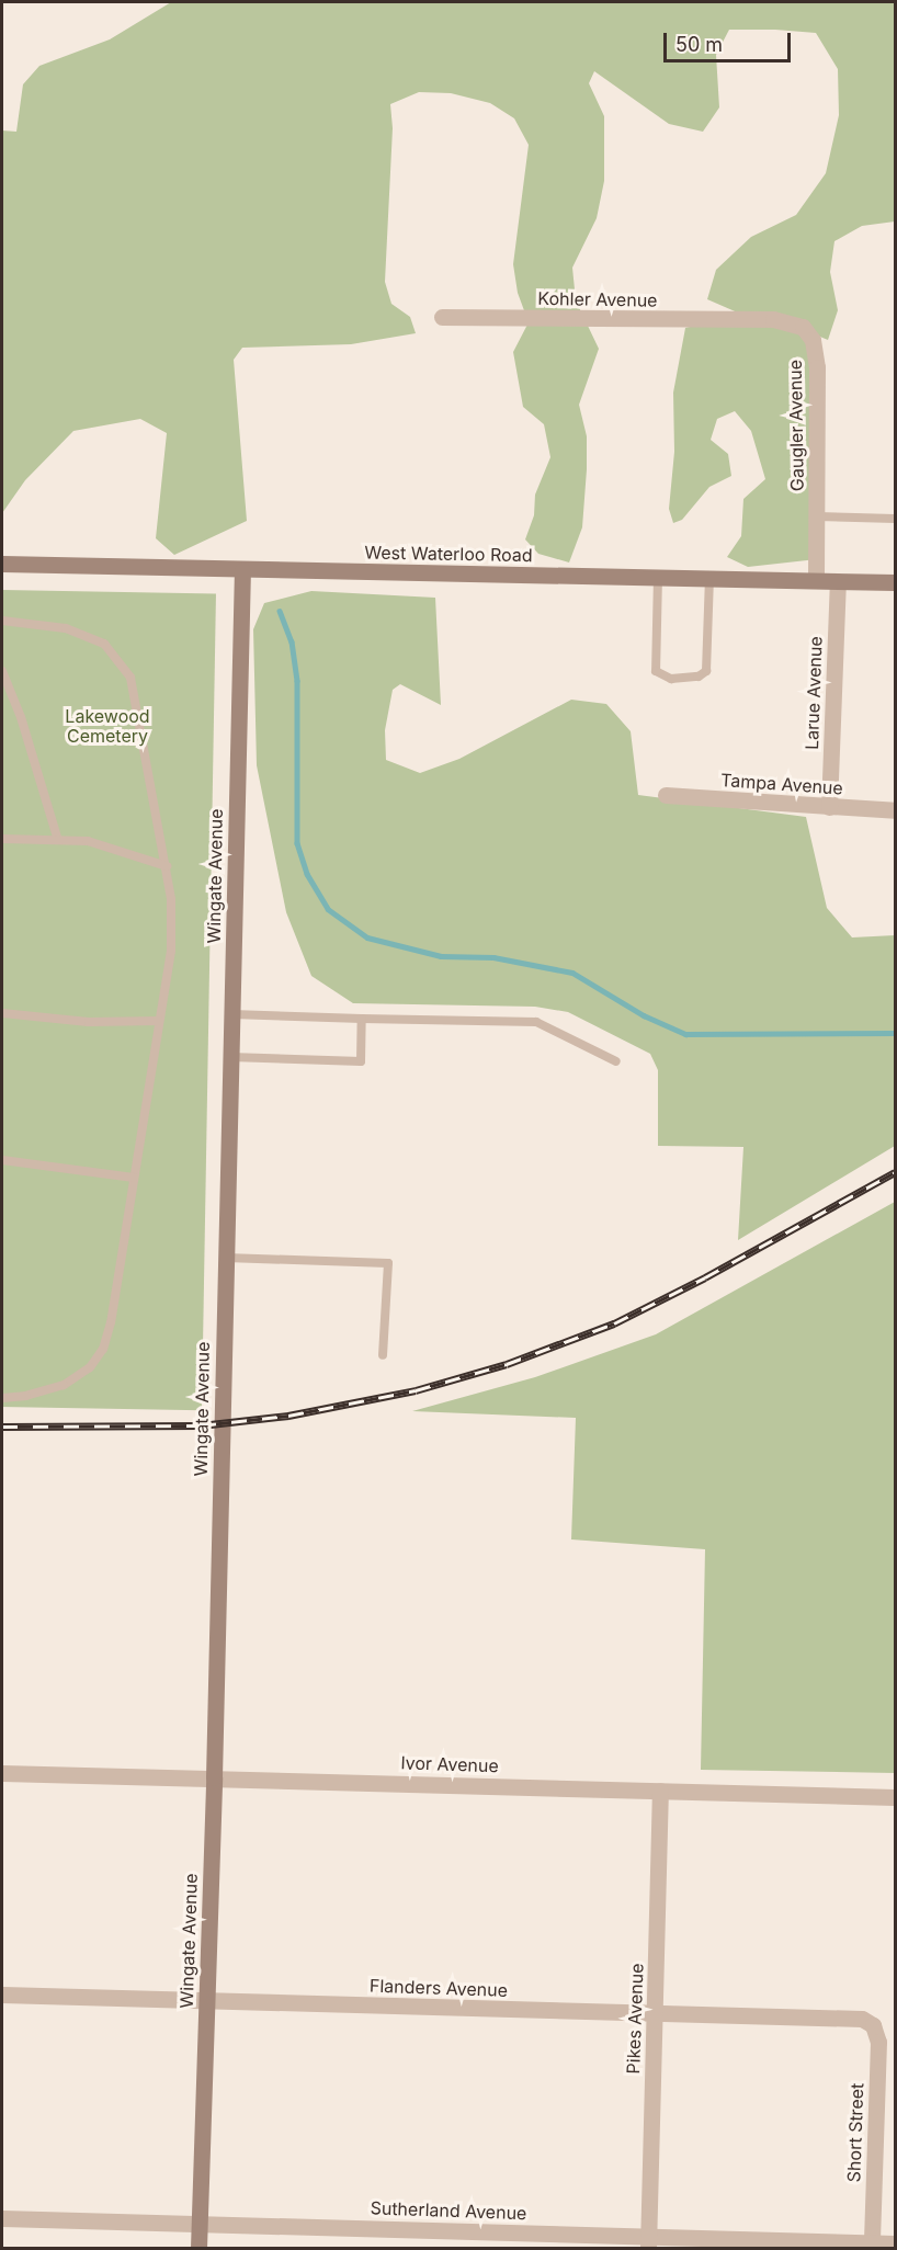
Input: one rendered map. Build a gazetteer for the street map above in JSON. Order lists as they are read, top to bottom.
{
  "streets": {
    "street": [
      "Kohler Avenue",
      "Gaugler Avenue",
      "West Waterloo Road",
      "Larue Avenue",
      "Tampa Avenue",
      "Wingate Avenue",
      "Ivor Avenue",
      "Flanders Avenue",
      "Pikes Avenue",
      "Short Street",
      "Sutherland Avenue"
    ]
  },
  "crossings": [
    ["Kohler Avenue", "Gaugler Avenue"],
    ["Gaugler Avenue", "West Waterloo Road"],
    ["West Waterloo Road", "Larue Avenue"],
    ["West Waterloo Road", "Wingate Avenue"],
    ["Larue Avenue", "Tampa Avenue"],
    ["Wingate Avenue", "Ivor Avenue"],
    ["Wingate Avenue", "Flanders Avenue"],
    ["Wingate Avenue", "Sutherland Avenue"],
    ["Ivor Avenue", "Pikes Avenue"],
    ["Flanders Avenue", "Pikes Avenue"],
    ["Flanders Avenue", "Short Street"],
    ["Pikes Avenue", "Sutherland Avenue"],
    ["Short Street", "Sutherland Avenue"]
  ],
  "parks": ["Lakewood Cemetery"],
  "scale_bar": "50 m"
}
